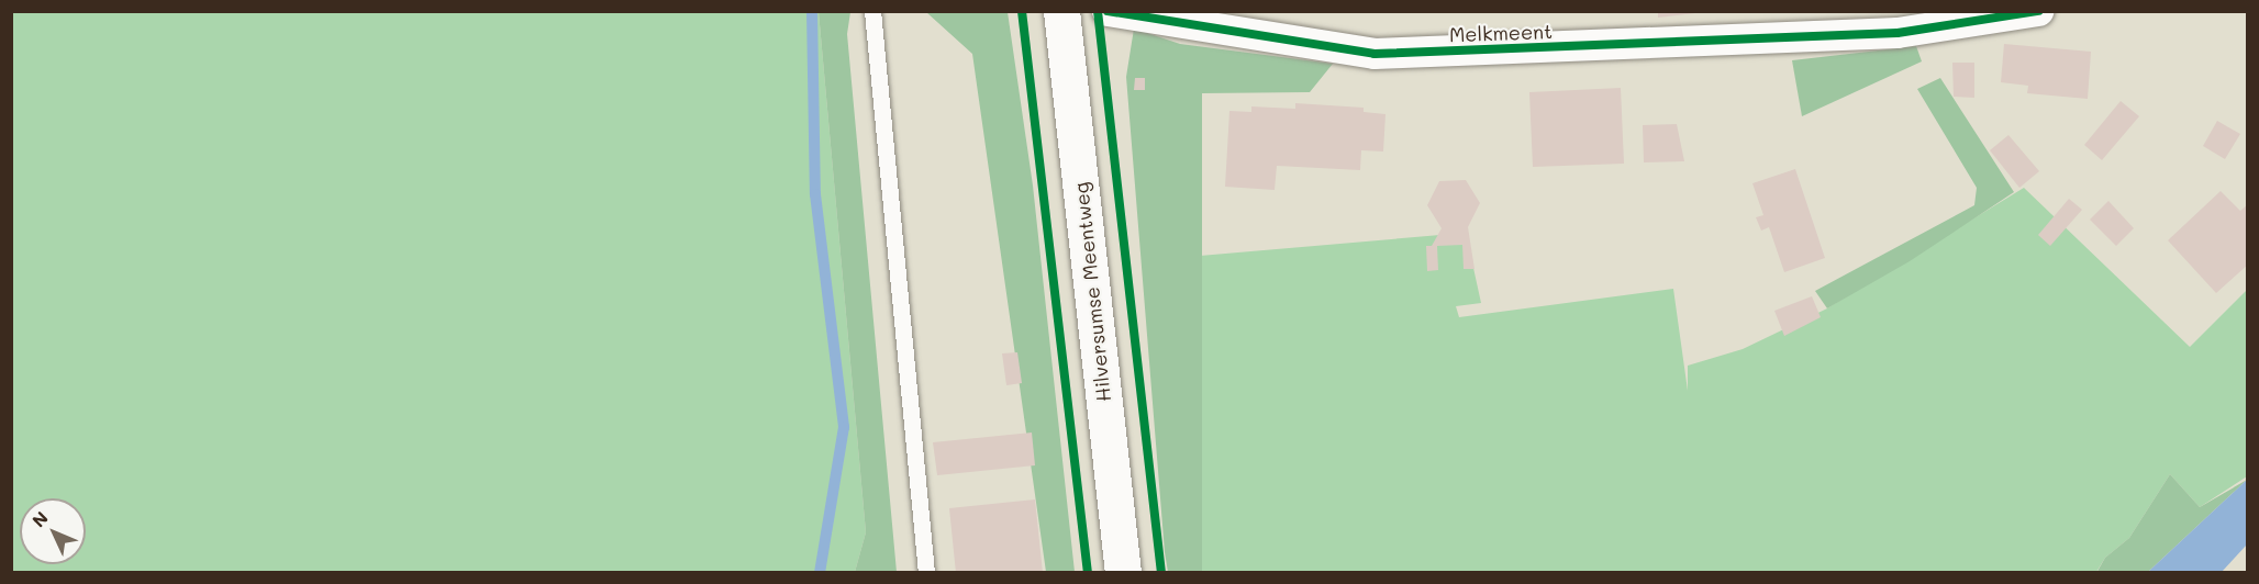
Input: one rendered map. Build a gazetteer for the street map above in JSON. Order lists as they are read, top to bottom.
{
  "streets": {
    "street": ["Melkmeent", "Hilversumse Meentweg"]
  },
  "north": "top left"
}
